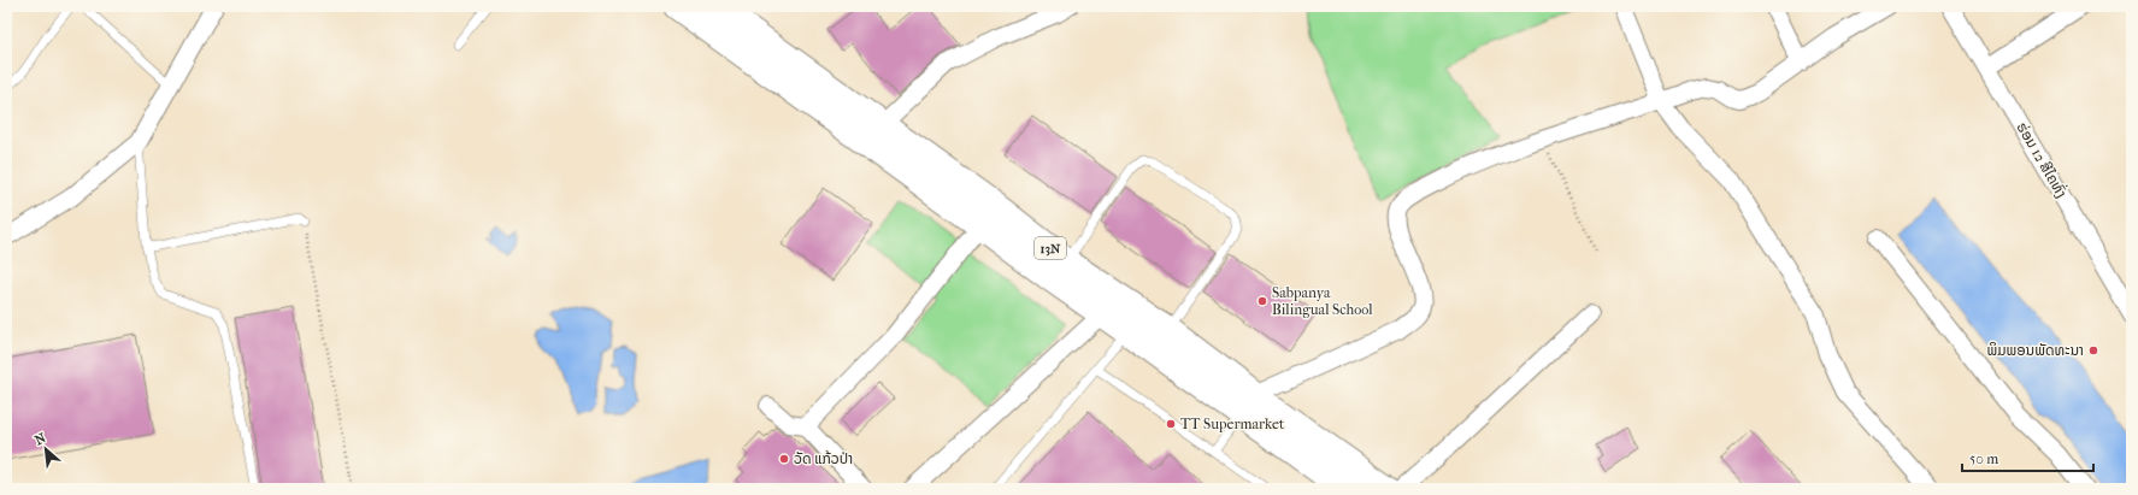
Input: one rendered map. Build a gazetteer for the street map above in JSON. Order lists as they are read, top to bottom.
{
  "streets": {
    "highway": ["13N"],
    "street": ["ຮ່ອມ 12 ສີໄຄທົ່ງ"]
  },
  "places": [
    "Sabpanya Bilingual School",
    "ພິມພອນພັດທະນາ",
    "TT Supermarket",
    "ວັດ ແກ້ວປ່າ"
  ],
  "scale_bar": "50 m",
  "north": "top left"
}
